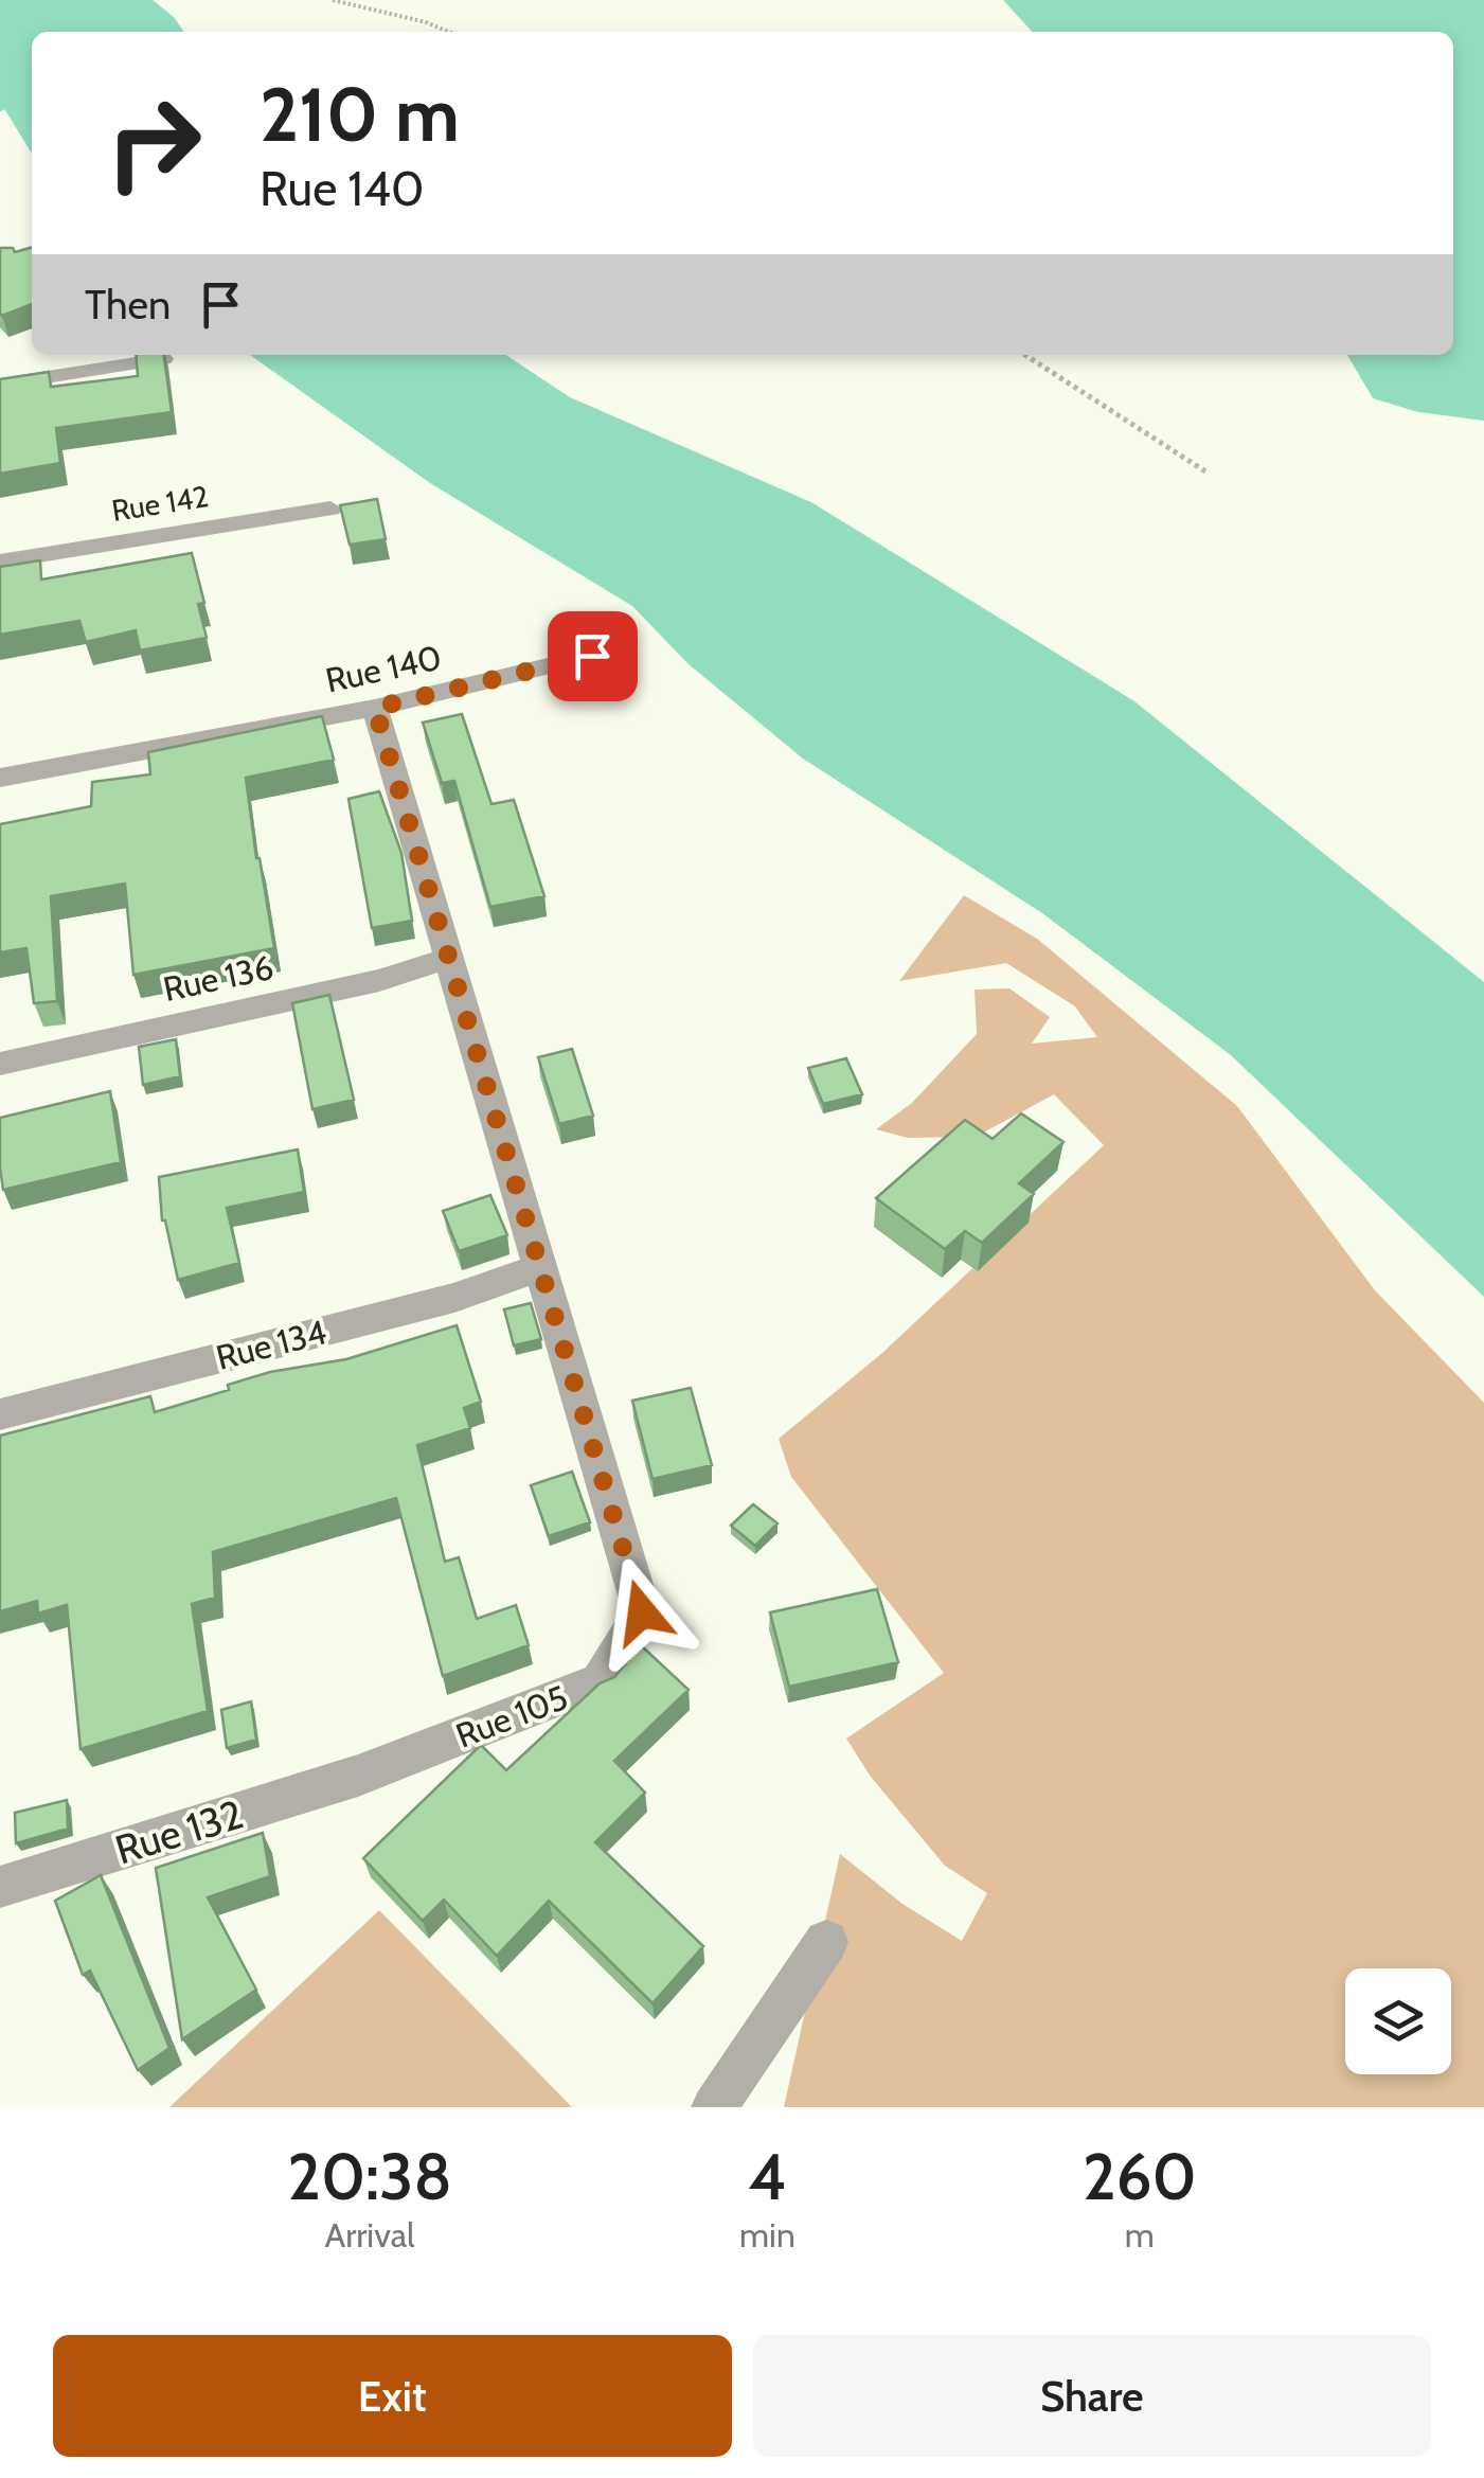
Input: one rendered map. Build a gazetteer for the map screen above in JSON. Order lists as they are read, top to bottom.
{
  "streets": {
    "street": [
      "Rue 142",
      "Rue 140",
      "Rue 136",
      "Rue 134",
      "Rue 105",
      "Rue 132"
    ]
  },
  "crossings": [
    ["Rue 140", "Rue 105"],
    ["Rue 136", "Rue 105"],
    ["Rue 134", "Rue 105"],
    ["Rue 105", "Rue 132"]
  ],
  "page": {
    "turn": ["210 m", "Rue 140"],
    "then": "Then",
    "eta": [
      "20:38",
      "Arrival",
      "4",
      "min",
      "260",
      "m"
    ],
    "buttons": ["Exit", "Share"]
  }
}
